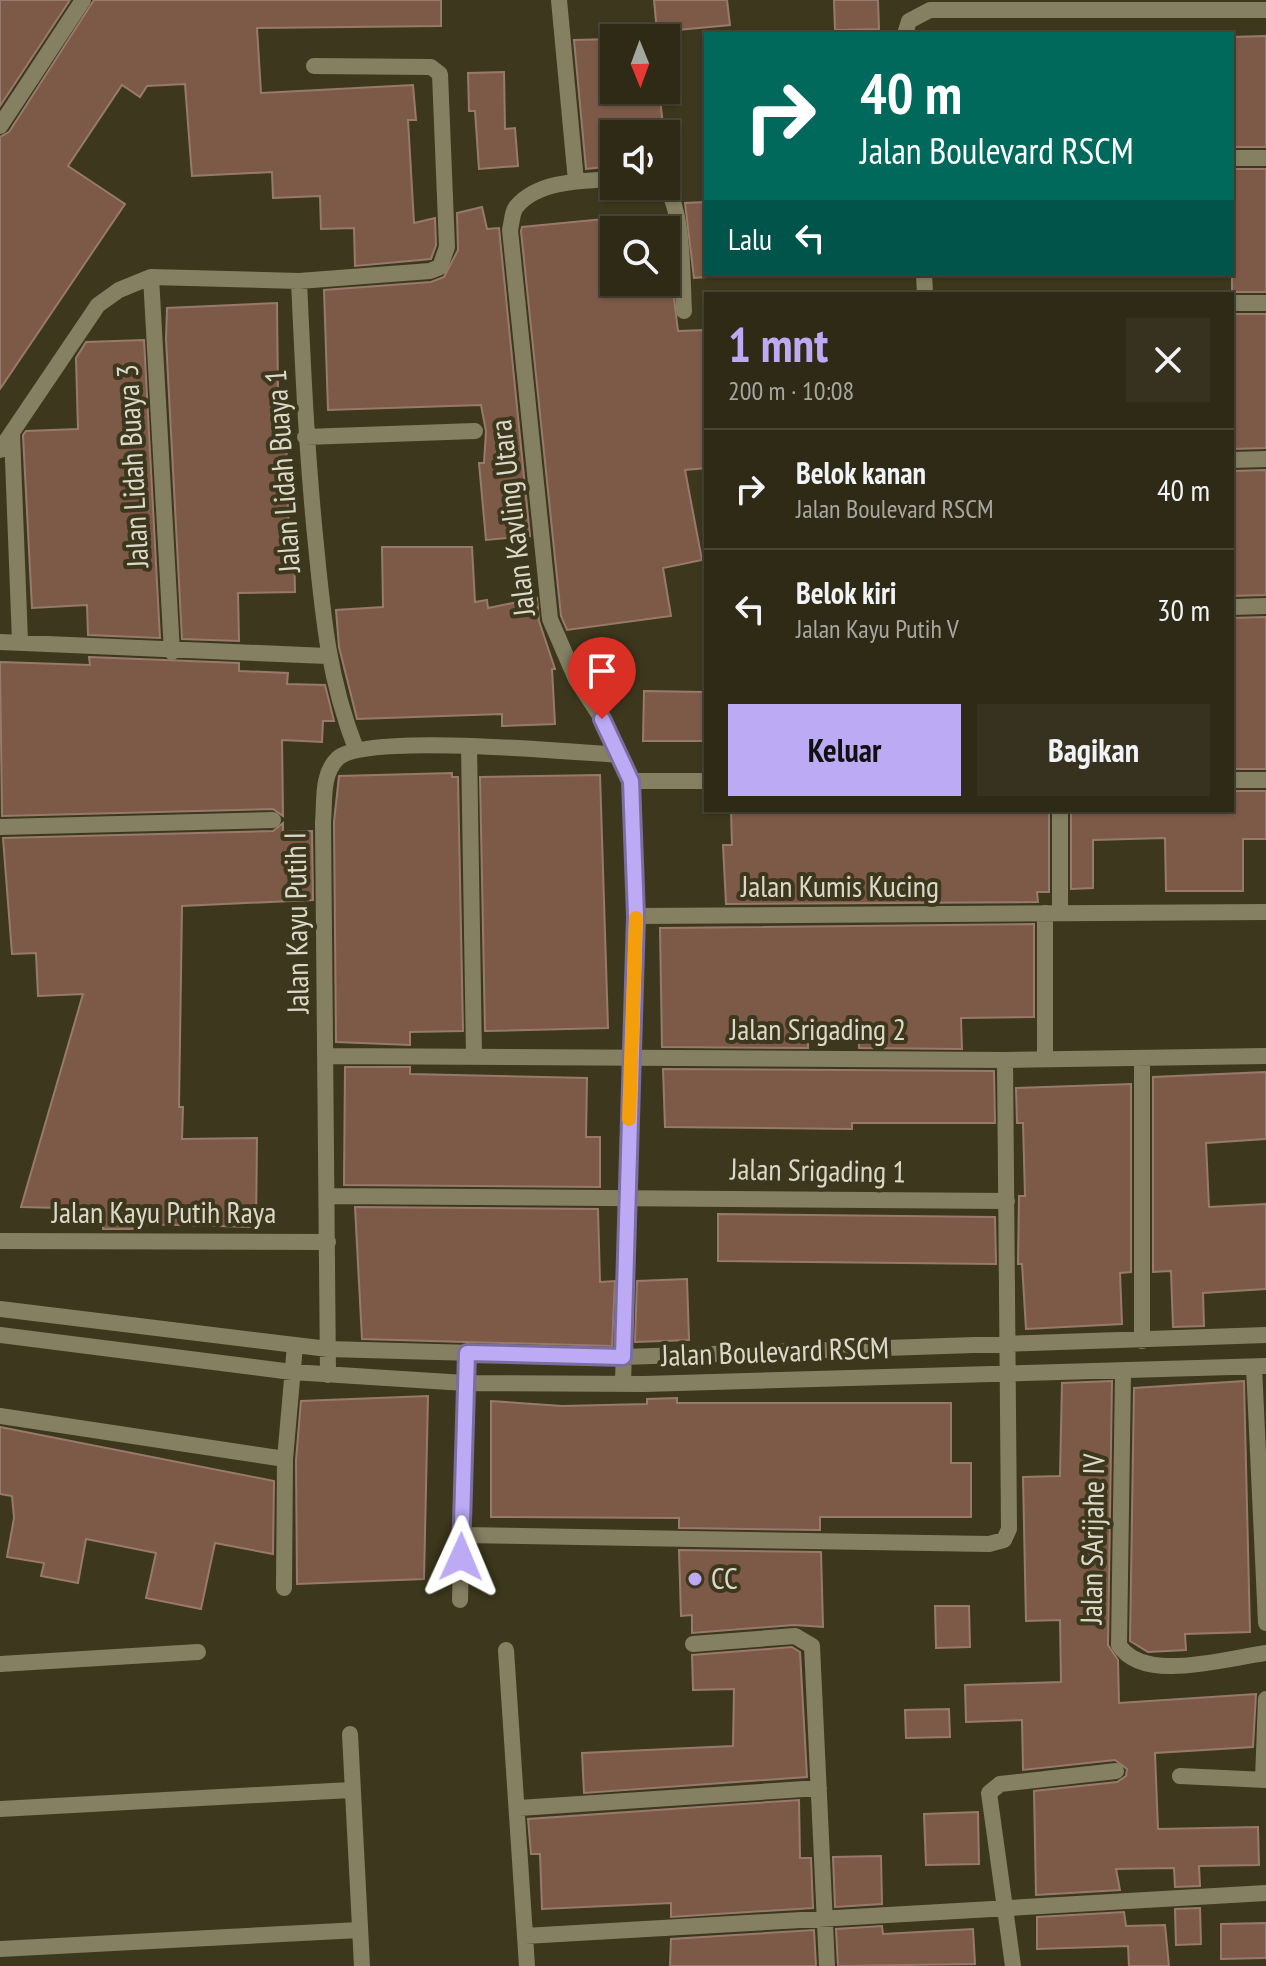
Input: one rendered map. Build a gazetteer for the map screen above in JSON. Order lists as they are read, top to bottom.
{
  "streets": {
    "street": [
      "Jalan Lidah Buaya 3",
      "Jalan Lidah Buaya 1",
      "Jalan Kavling Utara",
      "Jalan Kumis Kucing",
      "Jalan Kayu Putih I",
      "Jalan Srigading 2",
      "Jalan Srigading 1",
      "Jalan Kayu Putih Raya",
      "Jalan Boulevard RSCM",
      "Jalan SArijahe IV"
    ]
  },
  "crossings": [
    ["Jalan Lidah Buaya 1", "Jalan Kayu Putih I"],
    ["Jalan Kayu Putih I", "Jalan Srigading 2"],
    ["Jalan Kayu Putih I", "Jalan Srigading 1"],
    ["Jalan Kayu Putih I", "Jalan Kayu Putih Raya"],
    ["Jalan Kayu Putih I", "Jalan Boulevard RSCM"],
    ["Jalan Boulevard RSCM", "Jalan SArijahe IV"]
  ],
  "places": ["CC"],
  "north": "bottom",
  "page": {
    "turn": ["40 m", "Jalan Boulevard RSCM"],
    "then": "Lalu",
    "heading": ["1 mnt", "200 m · 10:08"],
    "list": [
      {
        "name": "Belok kanan",
        "note": "Jalan Boulevard RSCM",
        "value": "40 m"
      },
      {
        "name": "Belok kiri",
        "note": "Jalan Kayu Putih V",
        "value": "30 m"
      }
    ],
    "buttons": ["Keluar", "Bagikan"]
  }
}
